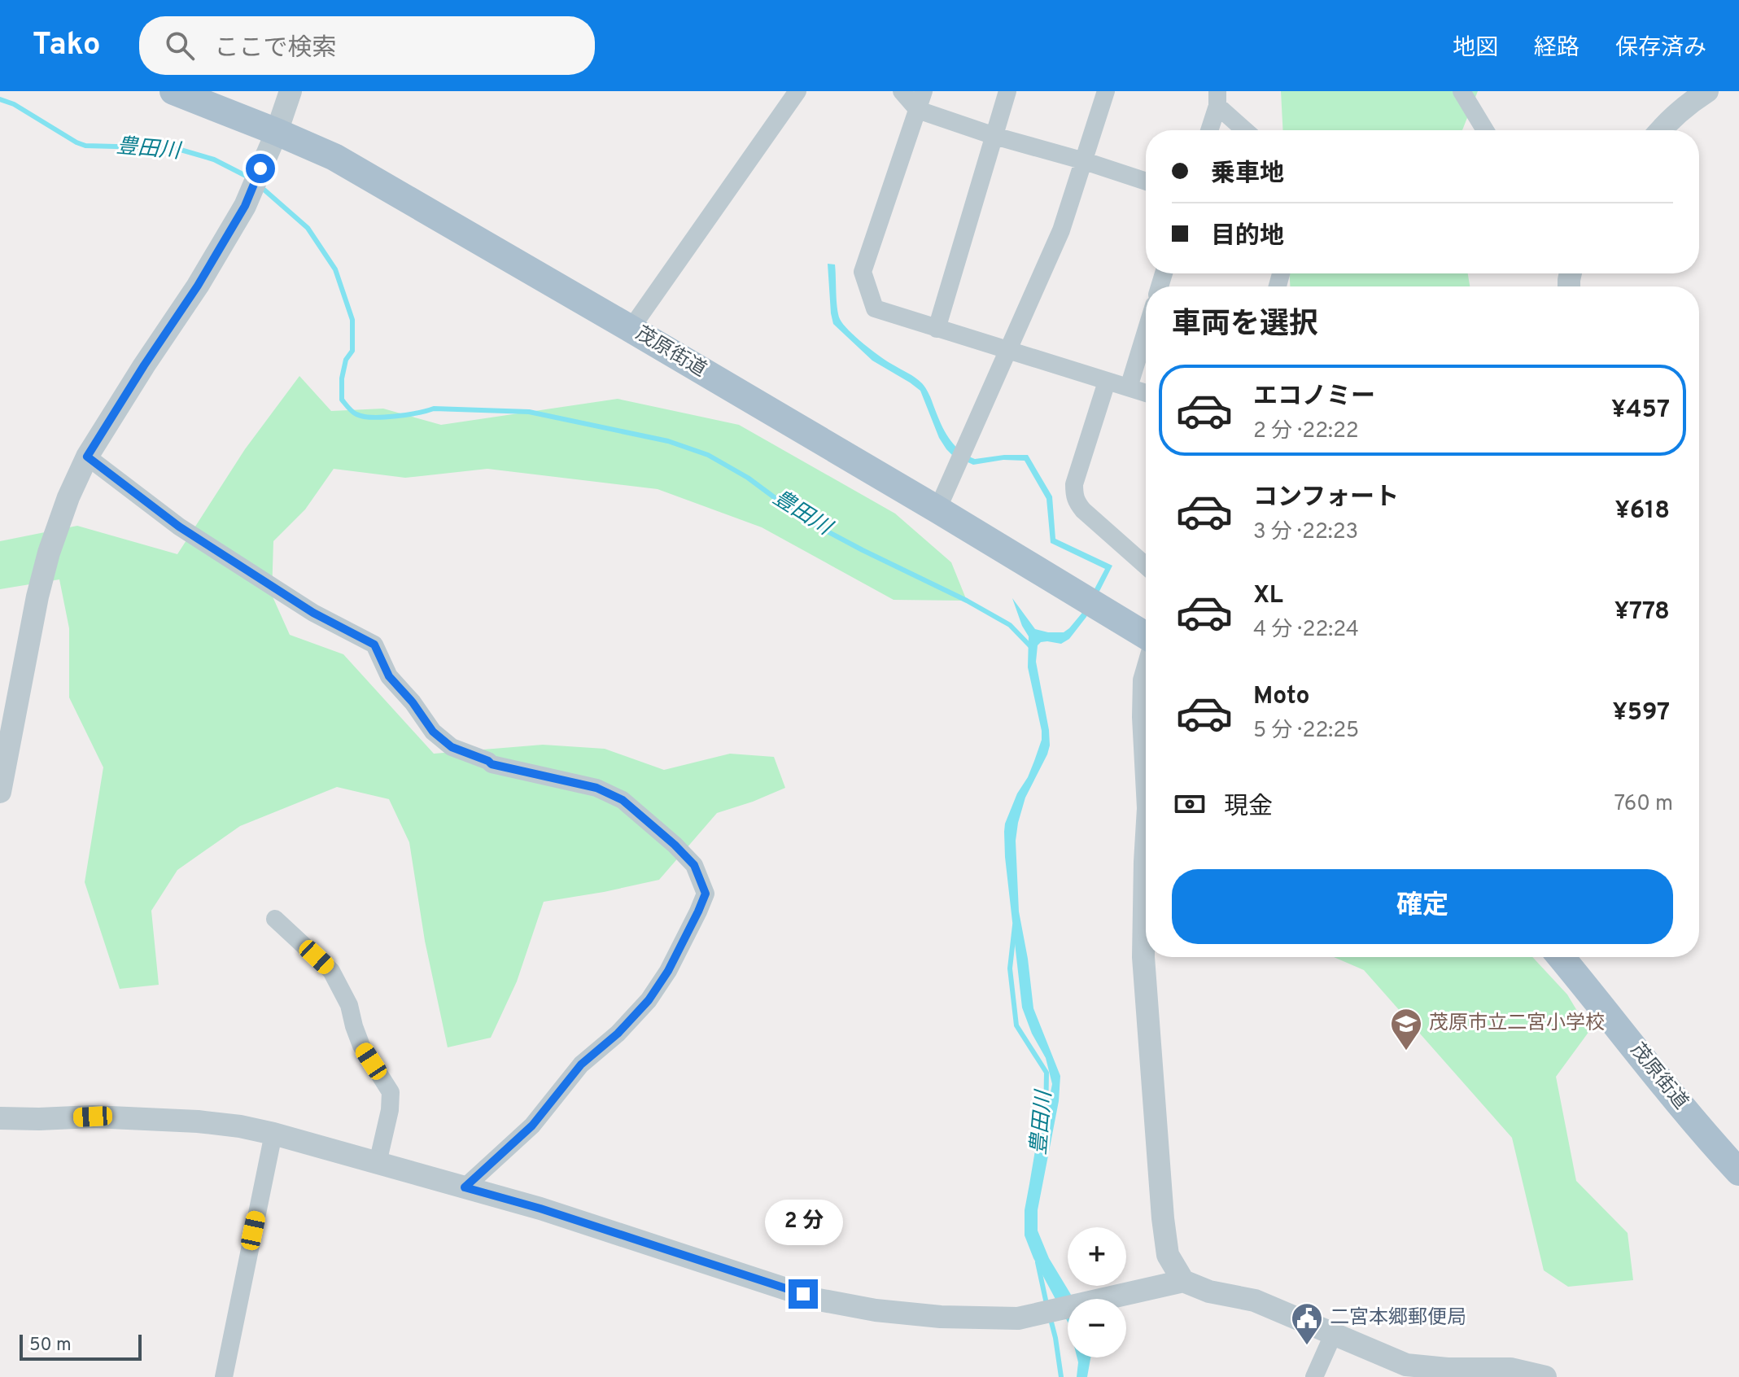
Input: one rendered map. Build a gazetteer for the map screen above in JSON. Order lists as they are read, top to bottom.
{
  "streets": {
    "main road": ["茂原街道"]
  },
  "water": ["豊田川"],
  "places": {
    "school or university": ["茂原市立二宮小学校"],
    "public building": ["二宮本郷郵便局"]
  },
  "scale_bar": "50 m",
  "page": {
    "header": "Tako",
    "search": "ここで検索",
    "nav": ["地図", "経路", "保存済み"],
    "banner": ["乗車地", "目的地"],
    "heading": "車両を選択",
    "list": [
      {
        "name": "エコノミー",
        "note": "2 分 · 22:22",
        "value": "¥457"
      },
      {
        "name": "コンフォート",
        "note": "3 分 · 22:23",
        "value": "¥618"
      },
      {
        "name": "XL",
        "note": "4 分 · 22:24",
        "value": "¥778"
      },
      {
        "name": "Moto",
        "note": "5 分 · 22:25",
        "value": "¥597"
      }
    ],
    "pay": ["現金", "760 m"],
    "buttons": "確定",
    "bubble": "2 分",
    "map_buttons": ["+", "−"],
    "scale": "50 m"
  }
}
